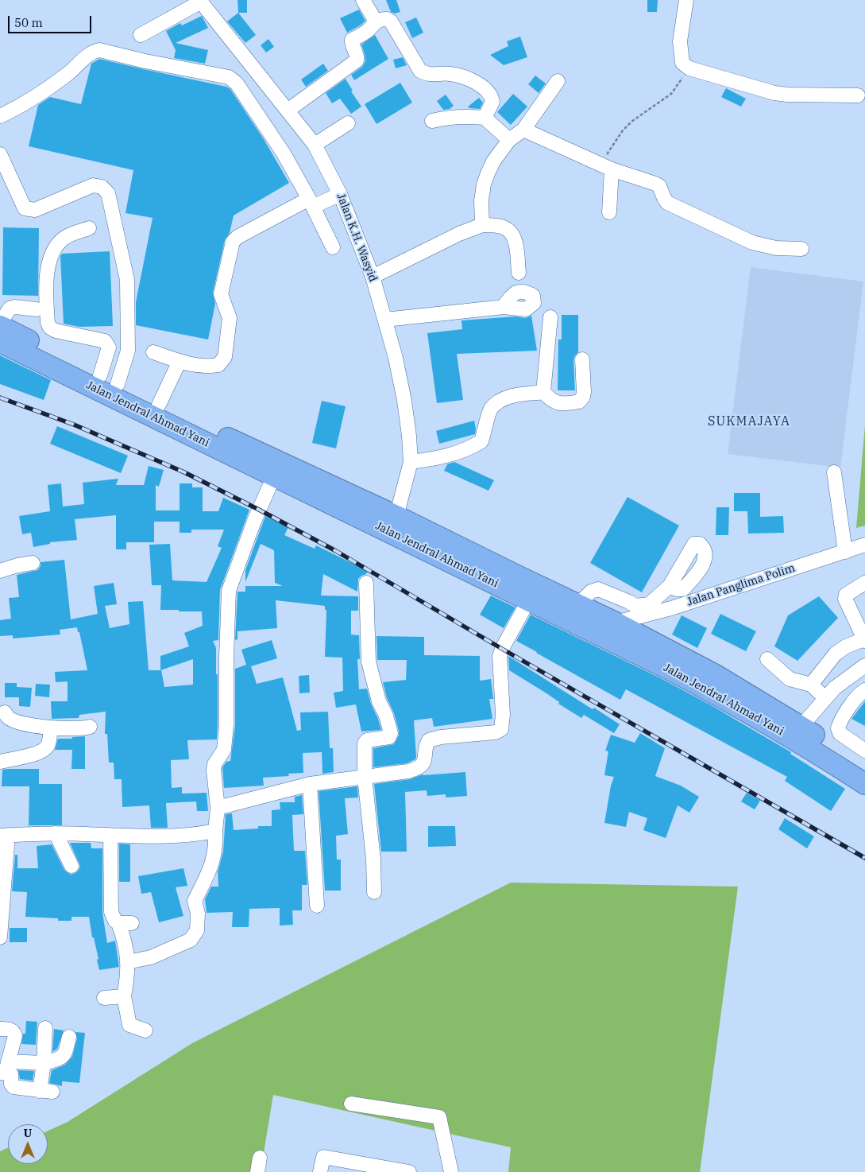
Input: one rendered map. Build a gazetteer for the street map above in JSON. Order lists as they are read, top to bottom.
{
  "streets": {
    "highway": ["Jalan Jendral Ahmad Yani"],
    "street": ["Jalan K.H. Wasyid", "Jalan Panglima Polim"]
  },
  "crossings": [
    ["Jalan K.H. Wasyid", "Jalan Jendral Ahmad Yani"],
    ["Jalan Jendral Ahmad Yani", "Jalan Panglima Polim"]
  ],
  "districts": ["SUKMAJAYA"],
  "scale_bar": "50 m",
  "north": "top"
}
